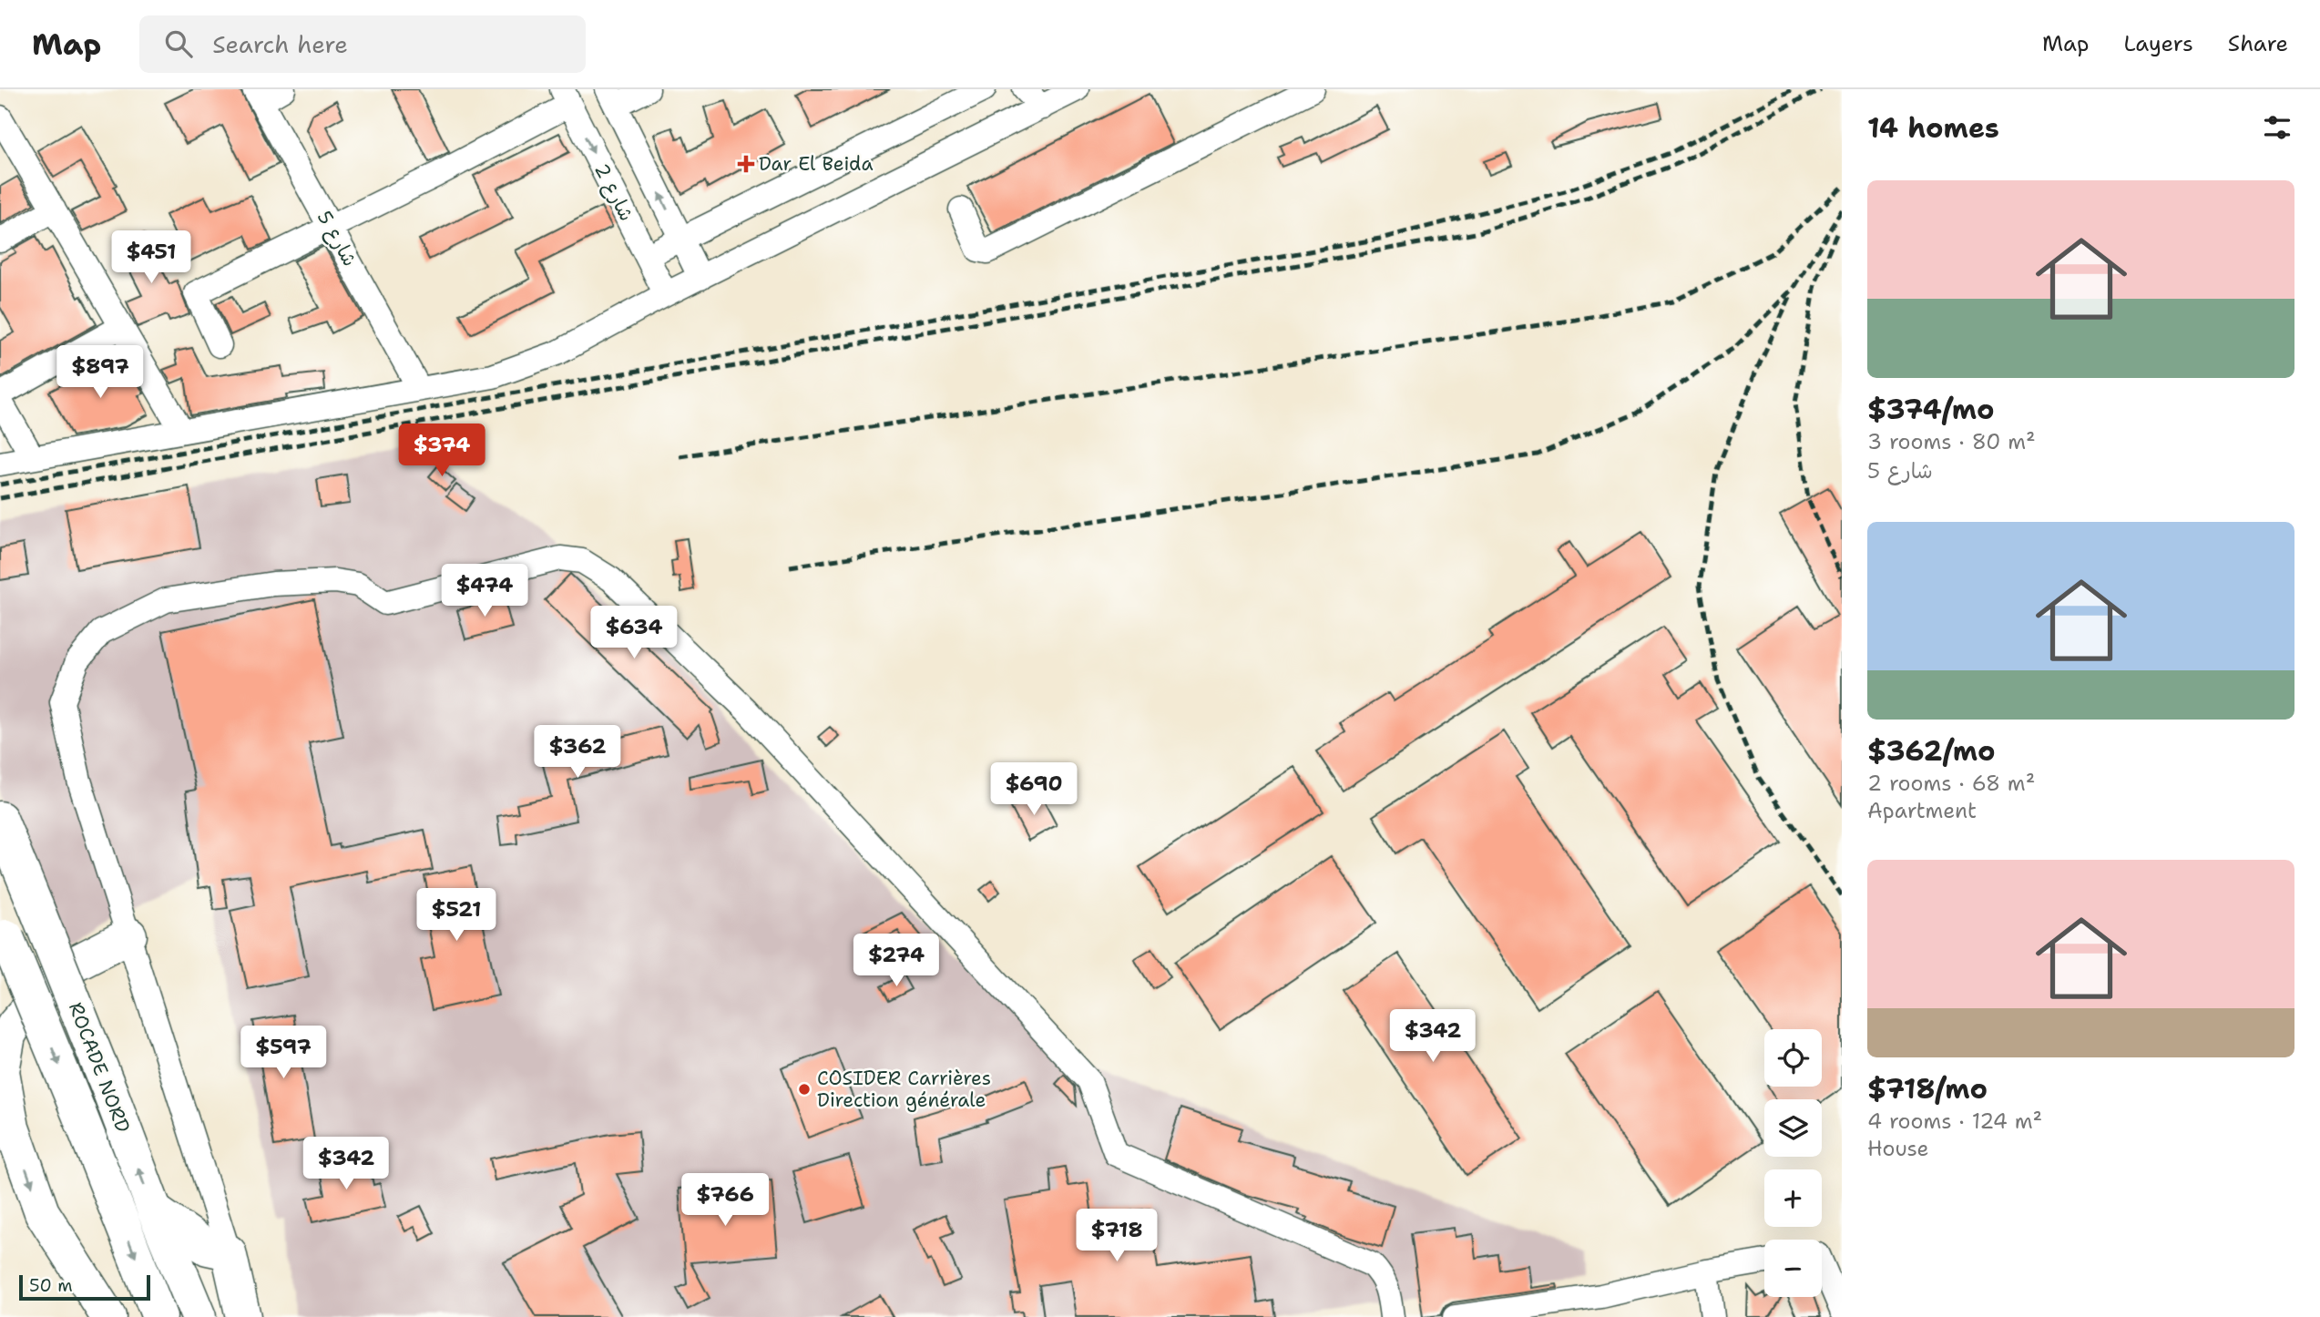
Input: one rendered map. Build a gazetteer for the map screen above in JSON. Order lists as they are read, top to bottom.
{
  "streets": {
    "highway": ["ROCADE NORD"],
    "street": ["شارع 2", "شارع 5"]
  },
  "places": {
    "health": ["Dar El Beida"],
    "other": ["COSIDER Carrières Direction générale"]
  },
  "scale_bar": "50 m",
  "page": {
    "header": "Map",
    "search": "Search here",
    "nav": ["Map", "Layers", "Share"],
    "heading": "14 homes",
    "list": [
      {
        "name": "$374/mo",
        "note": "3 rooms · 80 m² · شارع 5"
      },
      {
        "name": "$362/mo",
        "note": "2 rooms · 68 m² · Apartment"
      },
      {
        "name": "$718/mo",
        "note": "4 rooms · 124 m² · House"
      }
    ],
    "price": [
      "$451",
      "$897",
      "$374",
      "$474",
      "$634",
      "$362",
      "$690",
      "$521",
      "$274",
      "$342",
      "$597",
      "$342",
      "$766",
      "$718"
    ],
    "map_buttons": ["+", "−"],
    "scale": "50 m"
  }
}
